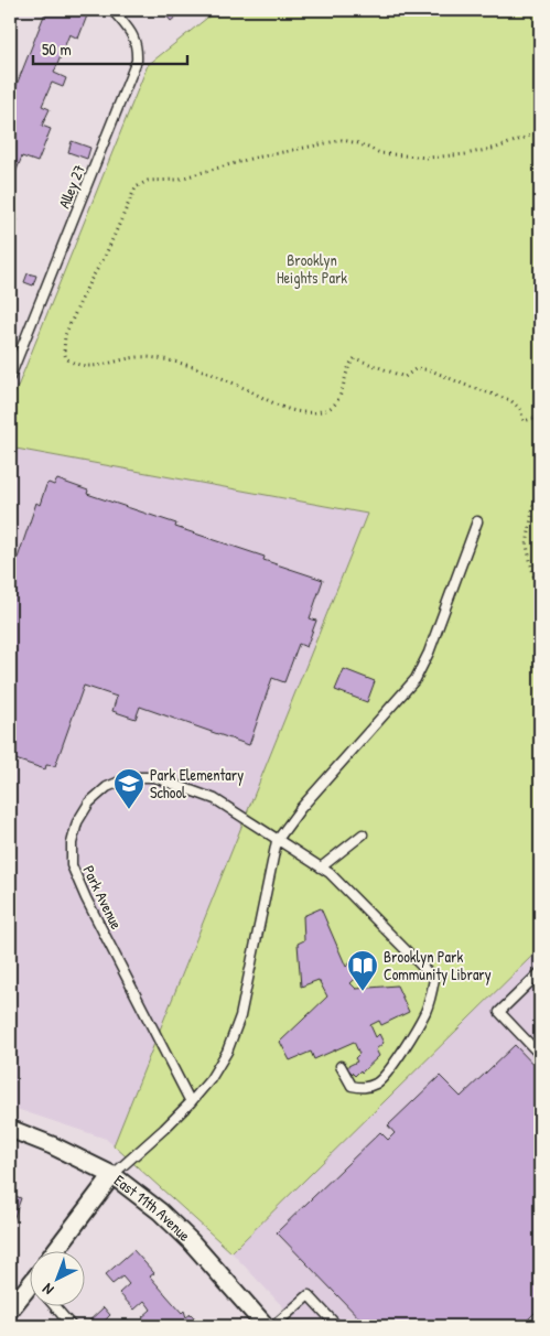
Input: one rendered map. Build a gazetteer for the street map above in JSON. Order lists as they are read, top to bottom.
{
  "streets": {
    "street": ["East 11th Avenue"],
    "lane": ["Alley 27", "Park Avenue"]
  },
  "parks": ["Brooklyn Heights Park"],
  "places": {
    "school or university": ["Park Elementary School"],
    "library": ["Brooklyn Park Community Library"]
  },
  "scale_bar": "50 m",
  "north": "bottom left"
}
